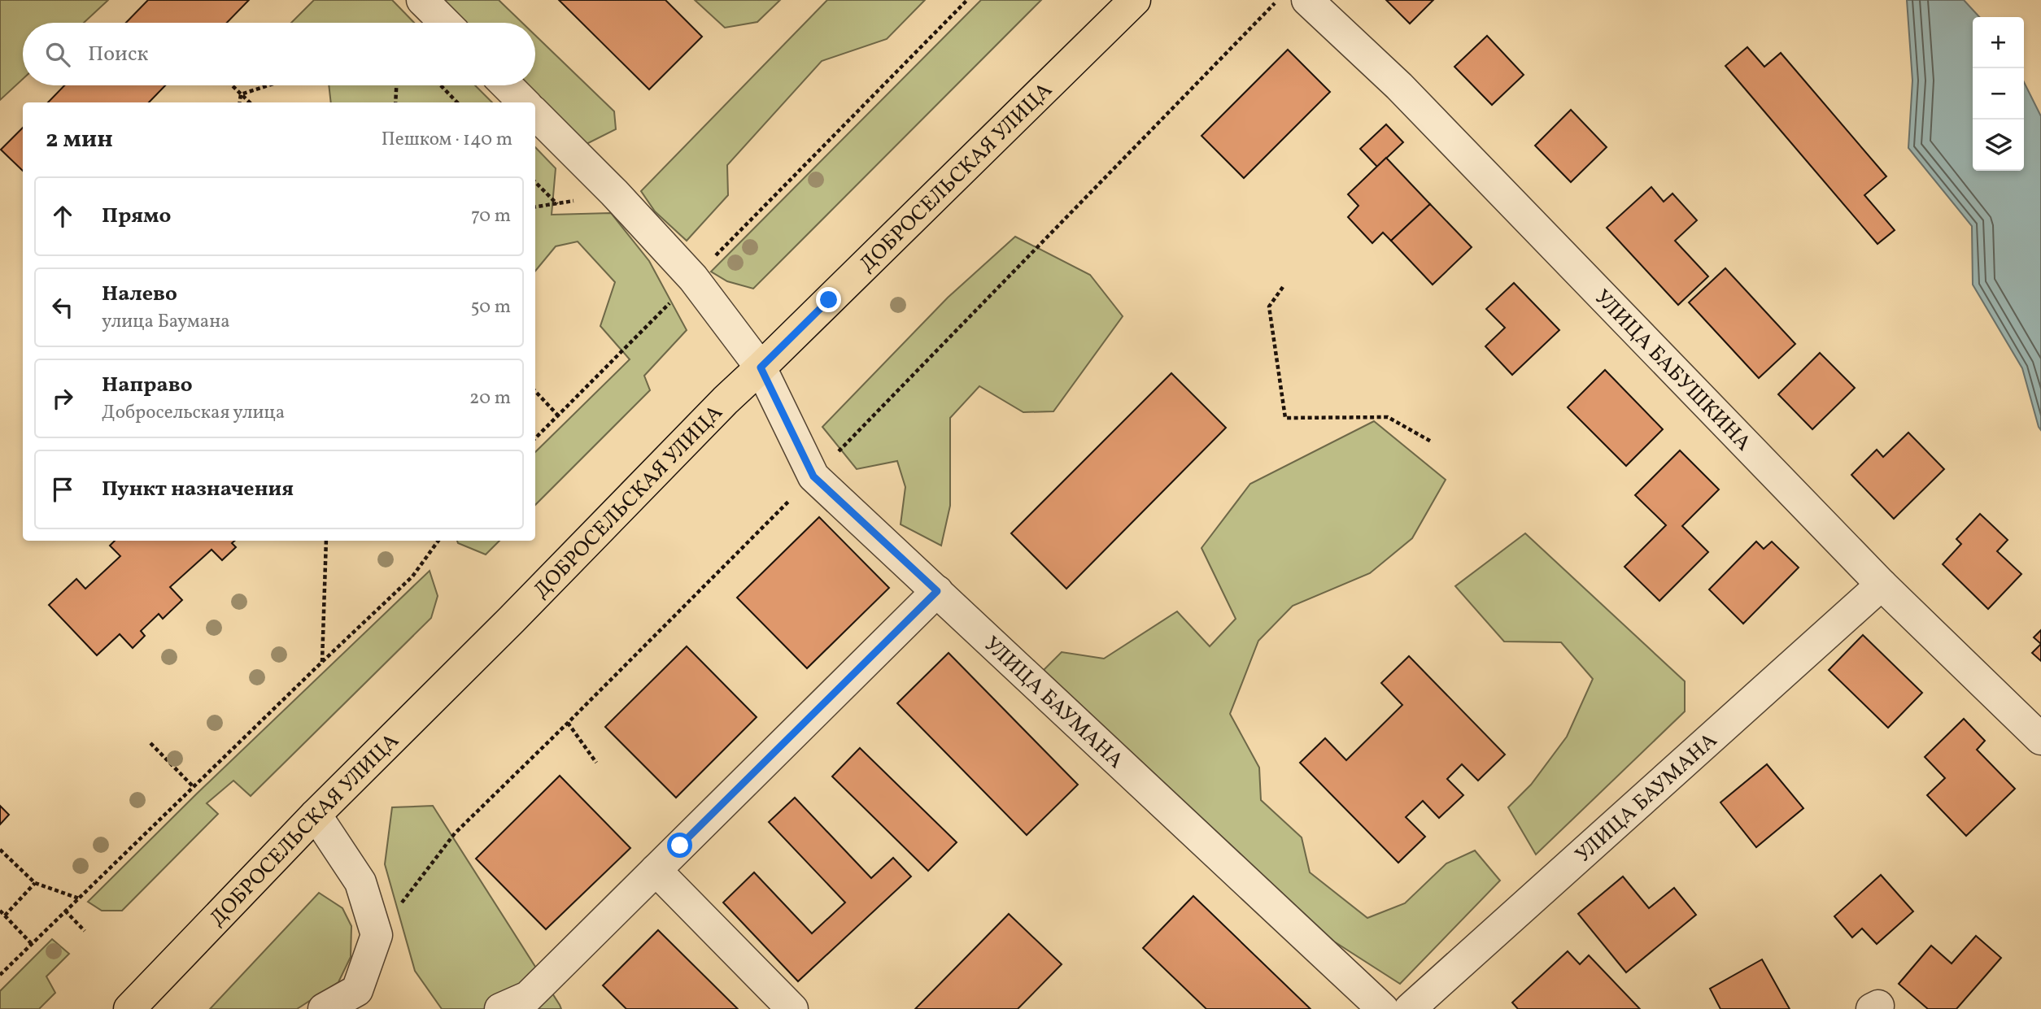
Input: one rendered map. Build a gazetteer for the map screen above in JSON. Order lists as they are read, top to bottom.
{
  "streets": {
    "main road": ["ДОБРОСЕЛЬСКАЯ УЛИЦА"],
    "street": ["УЛИЦА БАБУШКИНА", "УЛИЦА БАУМАНА"]
  },
  "crossings": [
    ["ДОБРОСЕЛЬСКАЯ УЛИЦА", "УЛИЦА БАУМАНА"],
    ["УЛИЦА БАБУШКИНА", "УЛИЦА БАУМАНА"]
  ],
  "page": {
    "map_buttons": ["+", "−"],
    "search": "Поиск",
    "heading": ["2 мин", "Пешком · 140 m"],
    "list": [
      ["Прямо", "70 m"],
      ["Налево", "улица Баумана", "50 m"],
      ["Направо", "Добросельская улица", "20 m"],
      "Пункт назначения"
    ]
  }
}
